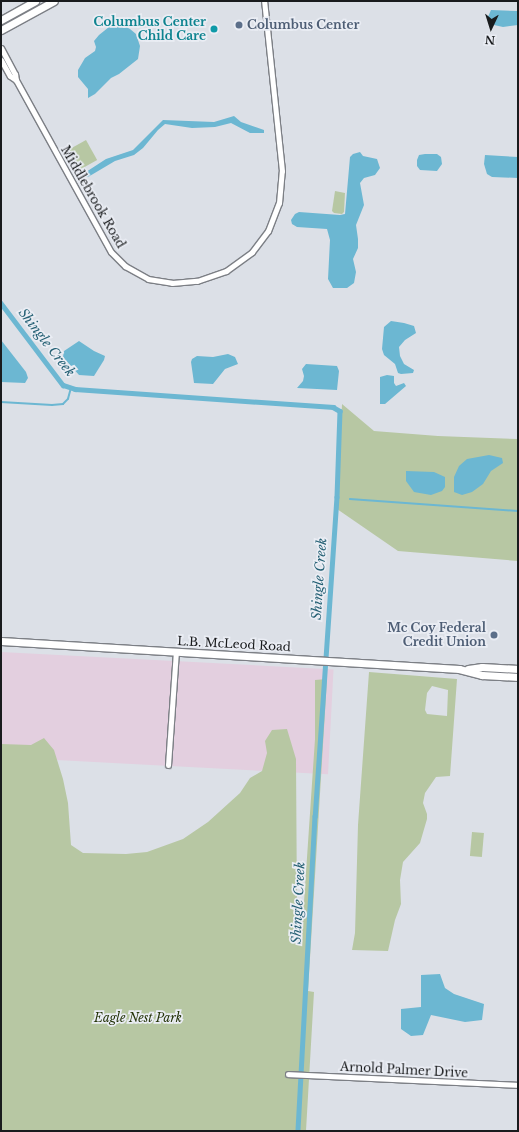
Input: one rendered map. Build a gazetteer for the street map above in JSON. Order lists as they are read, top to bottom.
{
  "streets": {
    "street": ["Middlebrook Road", "L.B. McLeod Road", "Arnold Palmer Drive"]
  },
  "water": ["Shingle Creek"],
  "parks": ["Eagle Nest Park"],
  "places": ["Columbus Center", "Columbus Center Child Care", "Mc Coy Federal Credit Union"],
  "north": "bottom"
}
